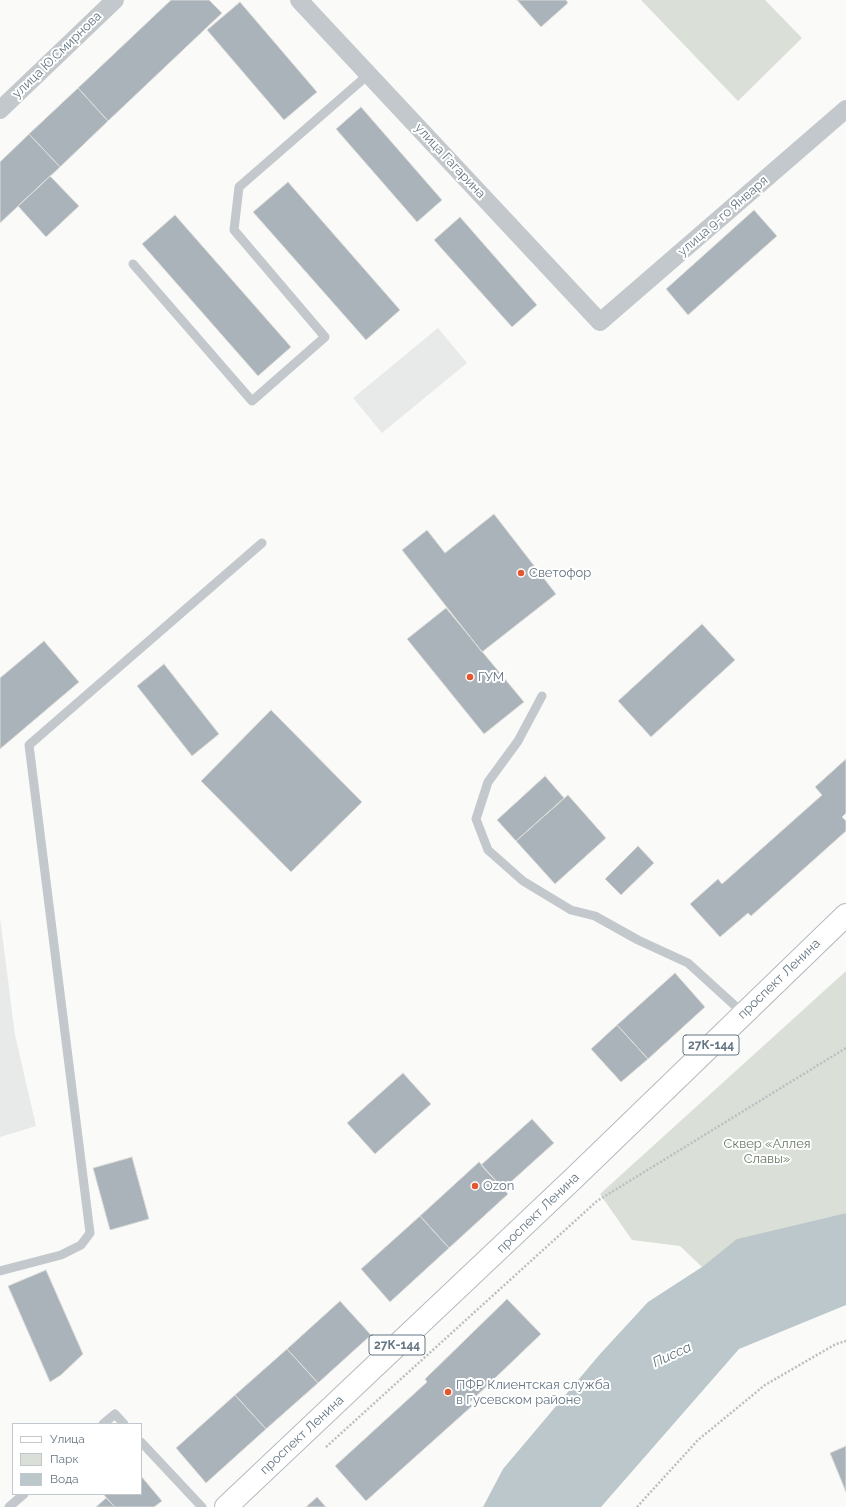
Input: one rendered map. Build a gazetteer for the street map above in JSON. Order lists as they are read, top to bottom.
{
  "streets": {
    "main road": ["проспект Ленина", "27К-144"],
    "street": ["улица Ю.Смирнова", "улица Гагарина", "улица 9-го Января"]
  },
  "crossings": [
    ["улица Гагарина", "улица 9-го Января"]
  ],
  "water": ["Писса"],
  "parks": ["Сквер «Аллея Славы»"],
  "places": [
    "Светофор",
    "ГУМ",
    "Ozon",
    "ПФР Клиентская служба в Гусевском районе"
  ],
  "legend": ["Улица", "Парк", "Вода"]
}
